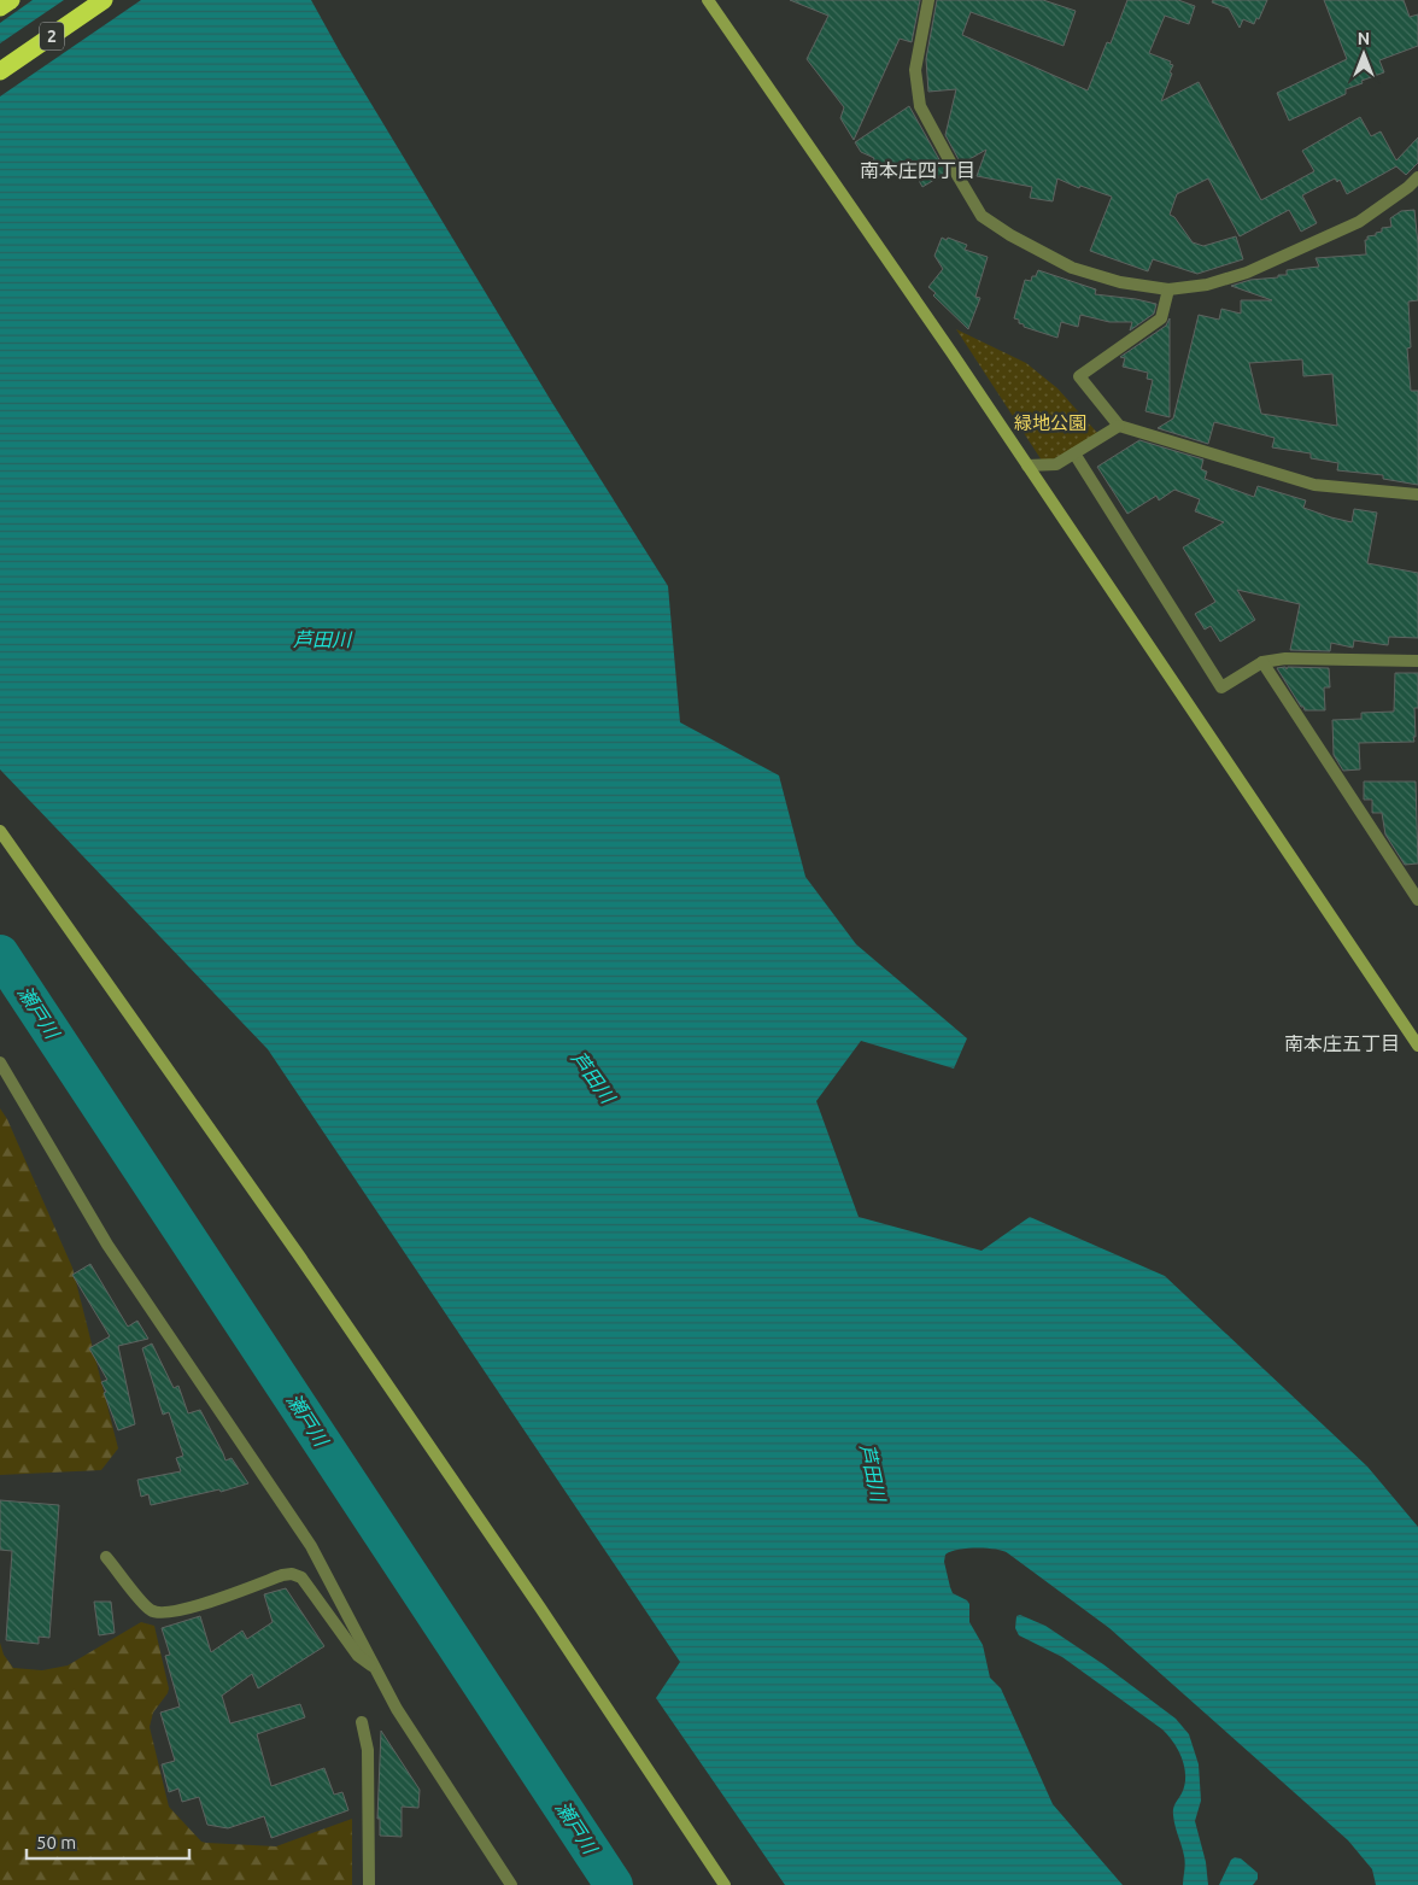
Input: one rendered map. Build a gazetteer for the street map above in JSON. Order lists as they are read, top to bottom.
{
  "streets": {
    "highway": ["2"]
  },
  "districts": ["南本庄四丁目", "南本庄五丁目"],
  "water": ["芦田川", "瀬戸川"],
  "parks": ["緑地公園"],
  "scale_bar": "50 m",
  "north": "top"
}
